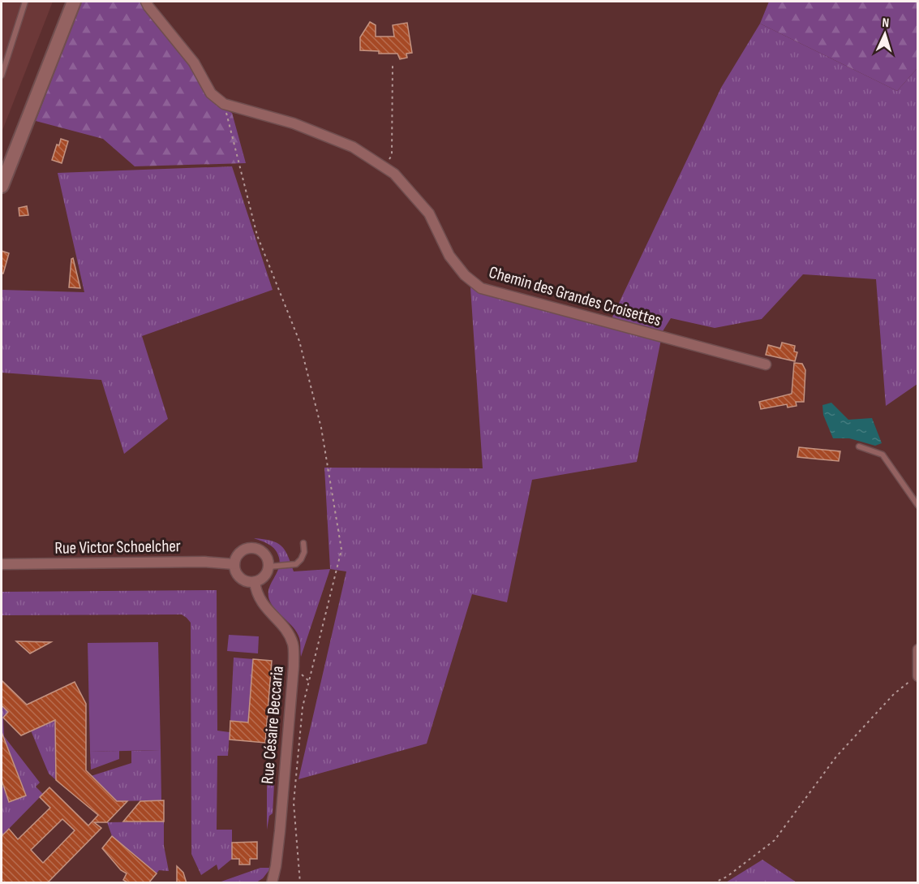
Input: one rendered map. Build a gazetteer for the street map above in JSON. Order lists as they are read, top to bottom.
{
  "streets": {
    "street": ["Chemin des Grandes Croisettes", "Rue Victor Schoelcher", "Rue Césaire Beccaria"]
  },
  "crossings": [
    ["Rue Victor Schoelcher", "Rue Césaire Beccaria"]
  ],
  "north": "top"
}
